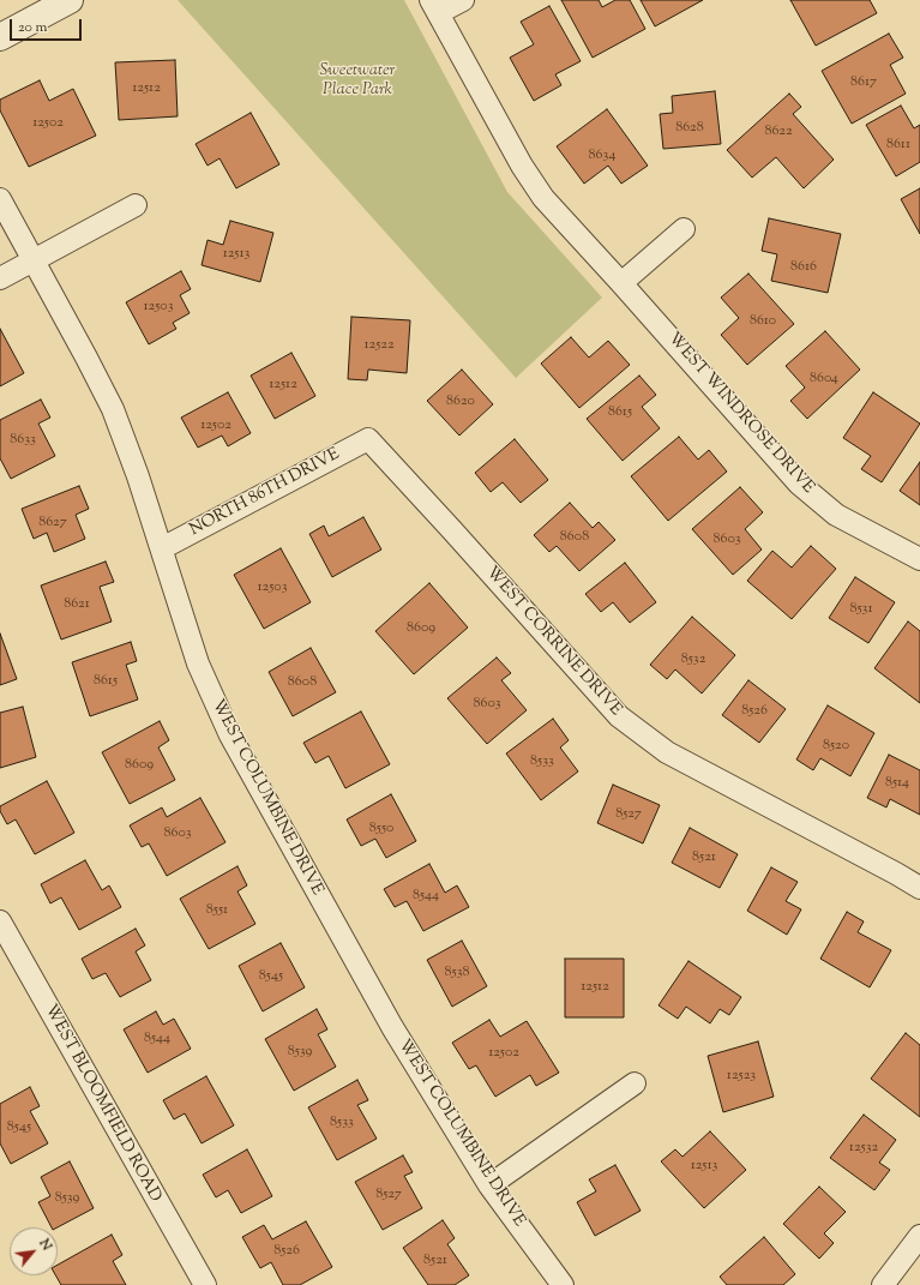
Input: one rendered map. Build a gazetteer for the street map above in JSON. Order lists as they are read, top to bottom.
{
  "streets": {
    "street": [
      "WEST WINDROSE DRIVE",
      "NORTH 86TH DRIVE",
      "WEST CORRINE DRIVE",
      "WEST COLUMBINE DRIVE",
      "WEST BLOOMFIELD ROAD"
    ]
  },
  "crossings": [
    ["NORTH 86TH DRIVE", "WEST CORRINE DRIVE"],
    ["NORTH 86TH DRIVE", "WEST COLUMBINE DRIVE"]
  ],
  "parks": ["Sweetwater Place Park"],
  "house_numbers": [
    "8617",
    "12512",
    "12502",
    "8628",
    "8622",
    "8611",
    "8634",
    "12513",
    "8616",
    "12503",
    "8610",
    "12522",
    "8604",
    "12512",
    "8620",
    "8615",
    "12502",
    "8633",
    "8627",
    "8608",
    "8603",
    "12503",
    "8621",
    "8531",
    "8609",
    "8532",
    "8615",
    "8608",
    "8603",
    "8526",
    "8520",
    "8533",
    "8609",
    "8514",
    "8527",
    "8550",
    "8603",
    "8521",
    "8544",
    "8551",
    "8538",
    "8545",
    "12512",
    "8544",
    "8539",
    "12502",
    "12523",
    "8533",
    "8545",
    "12532",
    "12513",
    "8527",
    "8539",
    "8526",
    "8521"
  ],
  "scale_bar": "20 m",
  "north": "top right"
}
